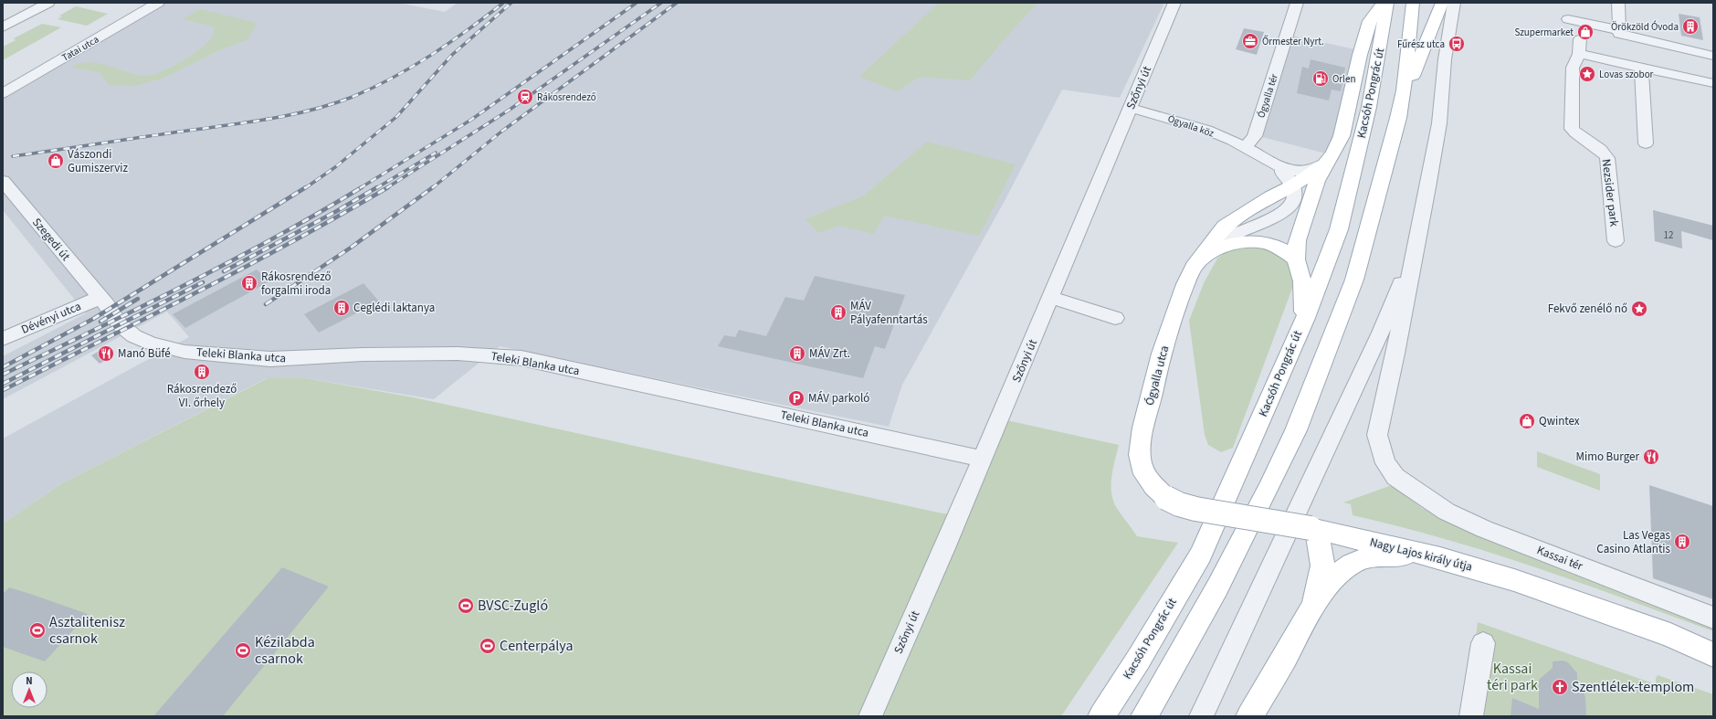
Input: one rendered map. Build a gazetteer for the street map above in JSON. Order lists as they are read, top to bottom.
{
  "streets": {
    "main road": ["Kacsóh Pongrác út", "Ógyalla utca", "Nagy Lajos király útja"],
    "street": [
      "Tatai utca",
      "Szőnyi út",
      "Ógyalla tér",
      "Ógyalla köz",
      "Nezsider park",
      "Szegedi út",
      "Dévényi utca",
      "Teleki Blanka utca",
      "Kassai tér"
    ]
  },
  "crossings": [
    ["Szőnyi út", "Ógyalla köz"],
    ["Szőnyi út", "Teleki Blanka utca"],
    ["Ógyalla tér", "Ógyalla köz"],
    ["Szegedi út", "Dévényi utca"],
    ["Szegedi út", "Teleki Blanka utca"],
    ["Dévényi utca", "Teleki Blanka utca"],
    ["Ógyalla utca", "Nagy Lajos király útja"]
  ],
  "parks": ["Kassai téri park"],
  "places": {
    "building": [
      "Örökzöld Óvoda",
      "Rákosrendező forgalmi iroda",
      "Ceglédi laktanya",
      "MÁV Pályafenntartás",
      "MÁV Zrt.",
      "Rákosrendező VI. őrhely",
      "Las Vegas Casino Atlantis"
    ],
    "shop": ["Szupermarket", "Vászondi Gumiszerviz", "Qwintex"],
    "office": ["Őrmester Nyrt."],
    "bus stop": ["Fűrész utca"],
    "place": ["Lovas szobor", "Fekvő zenélő nő"],
    "fuel station": ["Orlen"],
    "station": ["Rákosrendező"],
    "restaurant": ["Manó Büfé", "Mimo Burger"],
    "parking": ["MÁV parkoló"],
    "sports": [
      "BVSC-Zugló",
      "Asztalitenisz csarnok",
      "Centerpálya",
      "Kézilabda csarnok"
    ],
    "church": ["Szentlélek-templom"]
  },
  "house_numbers": ["12"],
  "north": "top"
}
